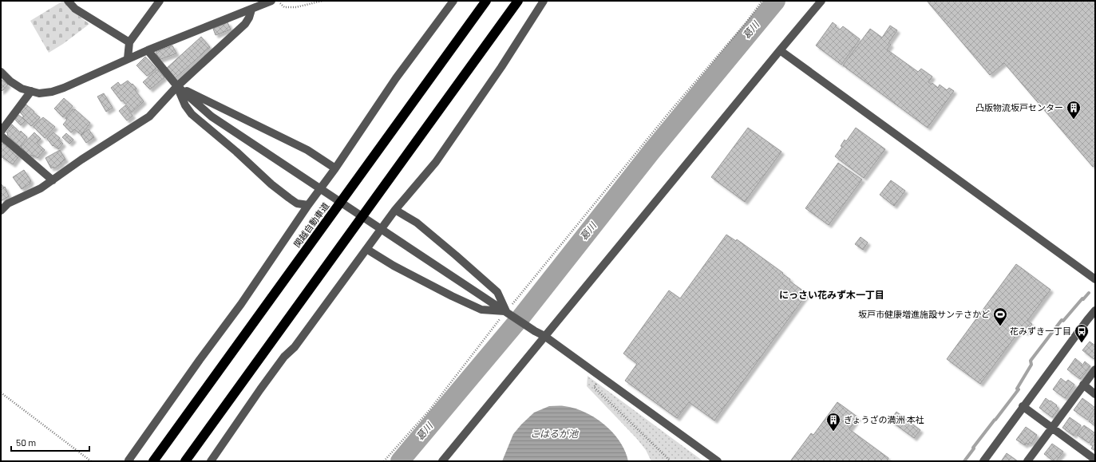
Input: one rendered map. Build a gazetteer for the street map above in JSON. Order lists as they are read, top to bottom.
{
  "streets": {
    "highway": ["関越自動車道"]
  },
  "districts": ["にっさい花みず木一丁目"],
  "water": ["葛川", "こはるが池"],
  "places": {
    "building": ["凸版物流坂戸センター", "ぎょうざの満洲 本社"],
    "sports": ["坂戸市健康増進施設サンテさかど"],
    "bus stop": ["花みずき一丁目"]
  },
  "scale_bar": "50 m"
}
